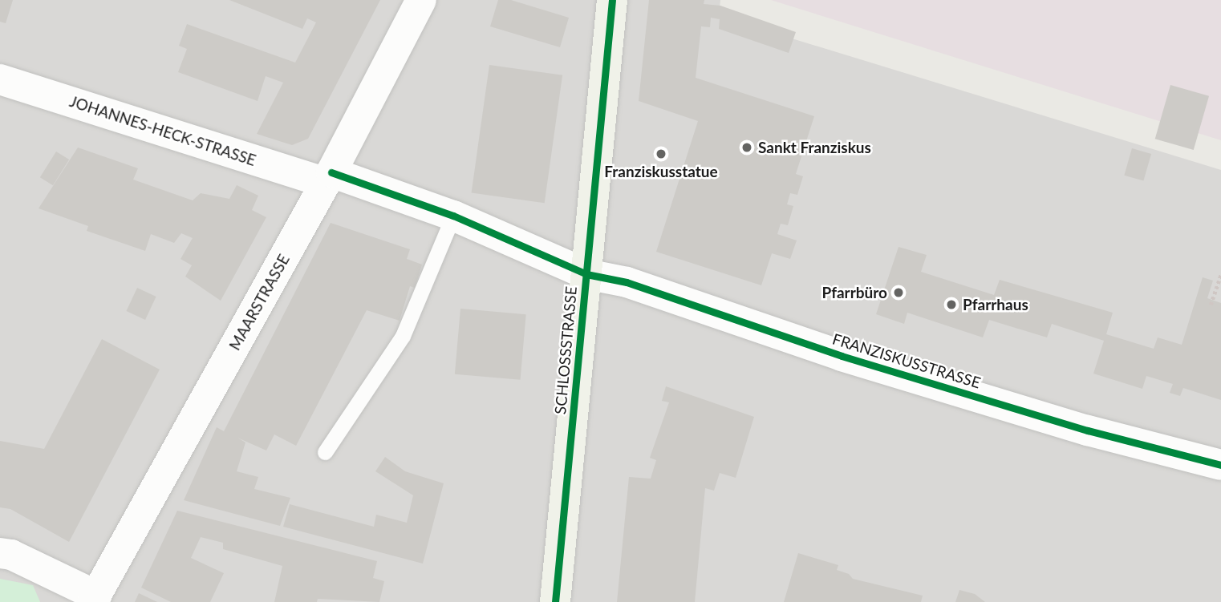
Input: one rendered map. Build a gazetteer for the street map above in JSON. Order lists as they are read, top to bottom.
{
  "streets": {
    "street": [
      "JOHANNES-HECK-STRASSE",
      "MAARSTRASSE",
      "SCHLOSSSTRASSE",
      "FRANZISKUSSTRASSE"
    ]
  },
  "crossings": [
    ["JOHANNES-HECK-STRASSE", "MAARSTRASSE"],
    ["JOHANNES-HECK-STRASSE", "SCHLOSSSTRASSE"],
    ["JOHANNES-HECK-STRASSE", "FRANZISKUSSTRASSE"],
    ["SCHLOSSSTRASSE", "FRANZISKUSSTRASSE"]
  ],
  "places": [
    "Sankt Franziskus",
    "Franziskusstatue",
    "Pfarrbüro",
    "Pfarrhaus"
  ]
}
